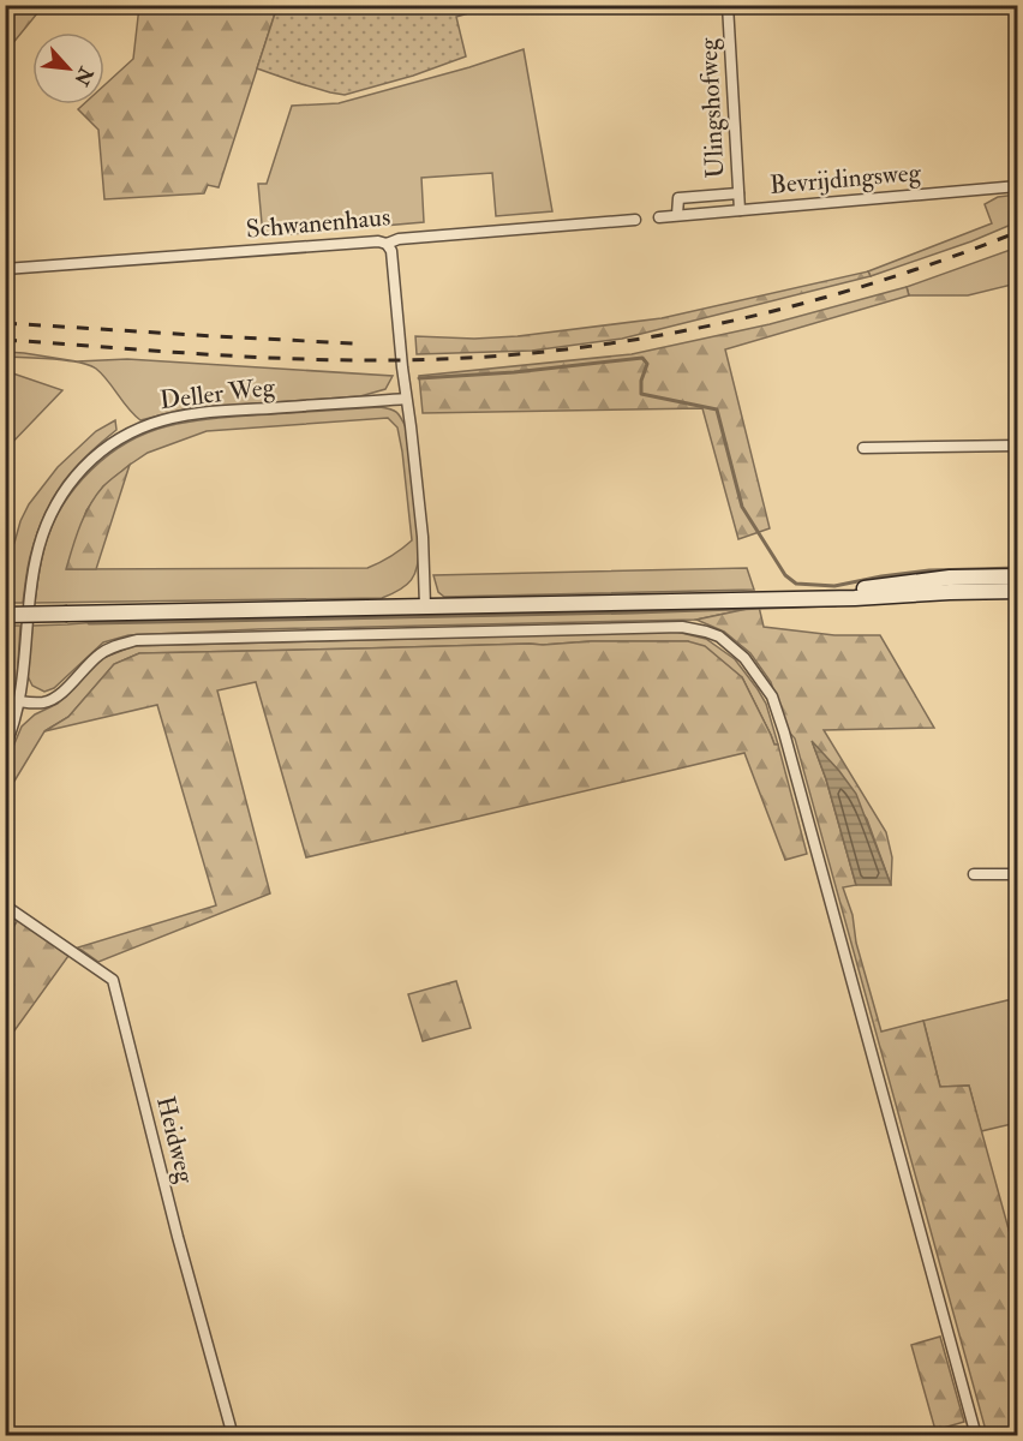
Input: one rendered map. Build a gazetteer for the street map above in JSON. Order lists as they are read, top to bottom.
{
  "streets": {
    "street": [
      "Ulingshofweg",
      "Bevrijdingsweg",
      "Schwanenhaus",
      "Deller Weg",
      "Heidweg"
    ]
  },
  "crossings": [
    ["Ulingshofweg", "Bevrijdingsweg"]
  ],
  "north": "bottom right"
}
